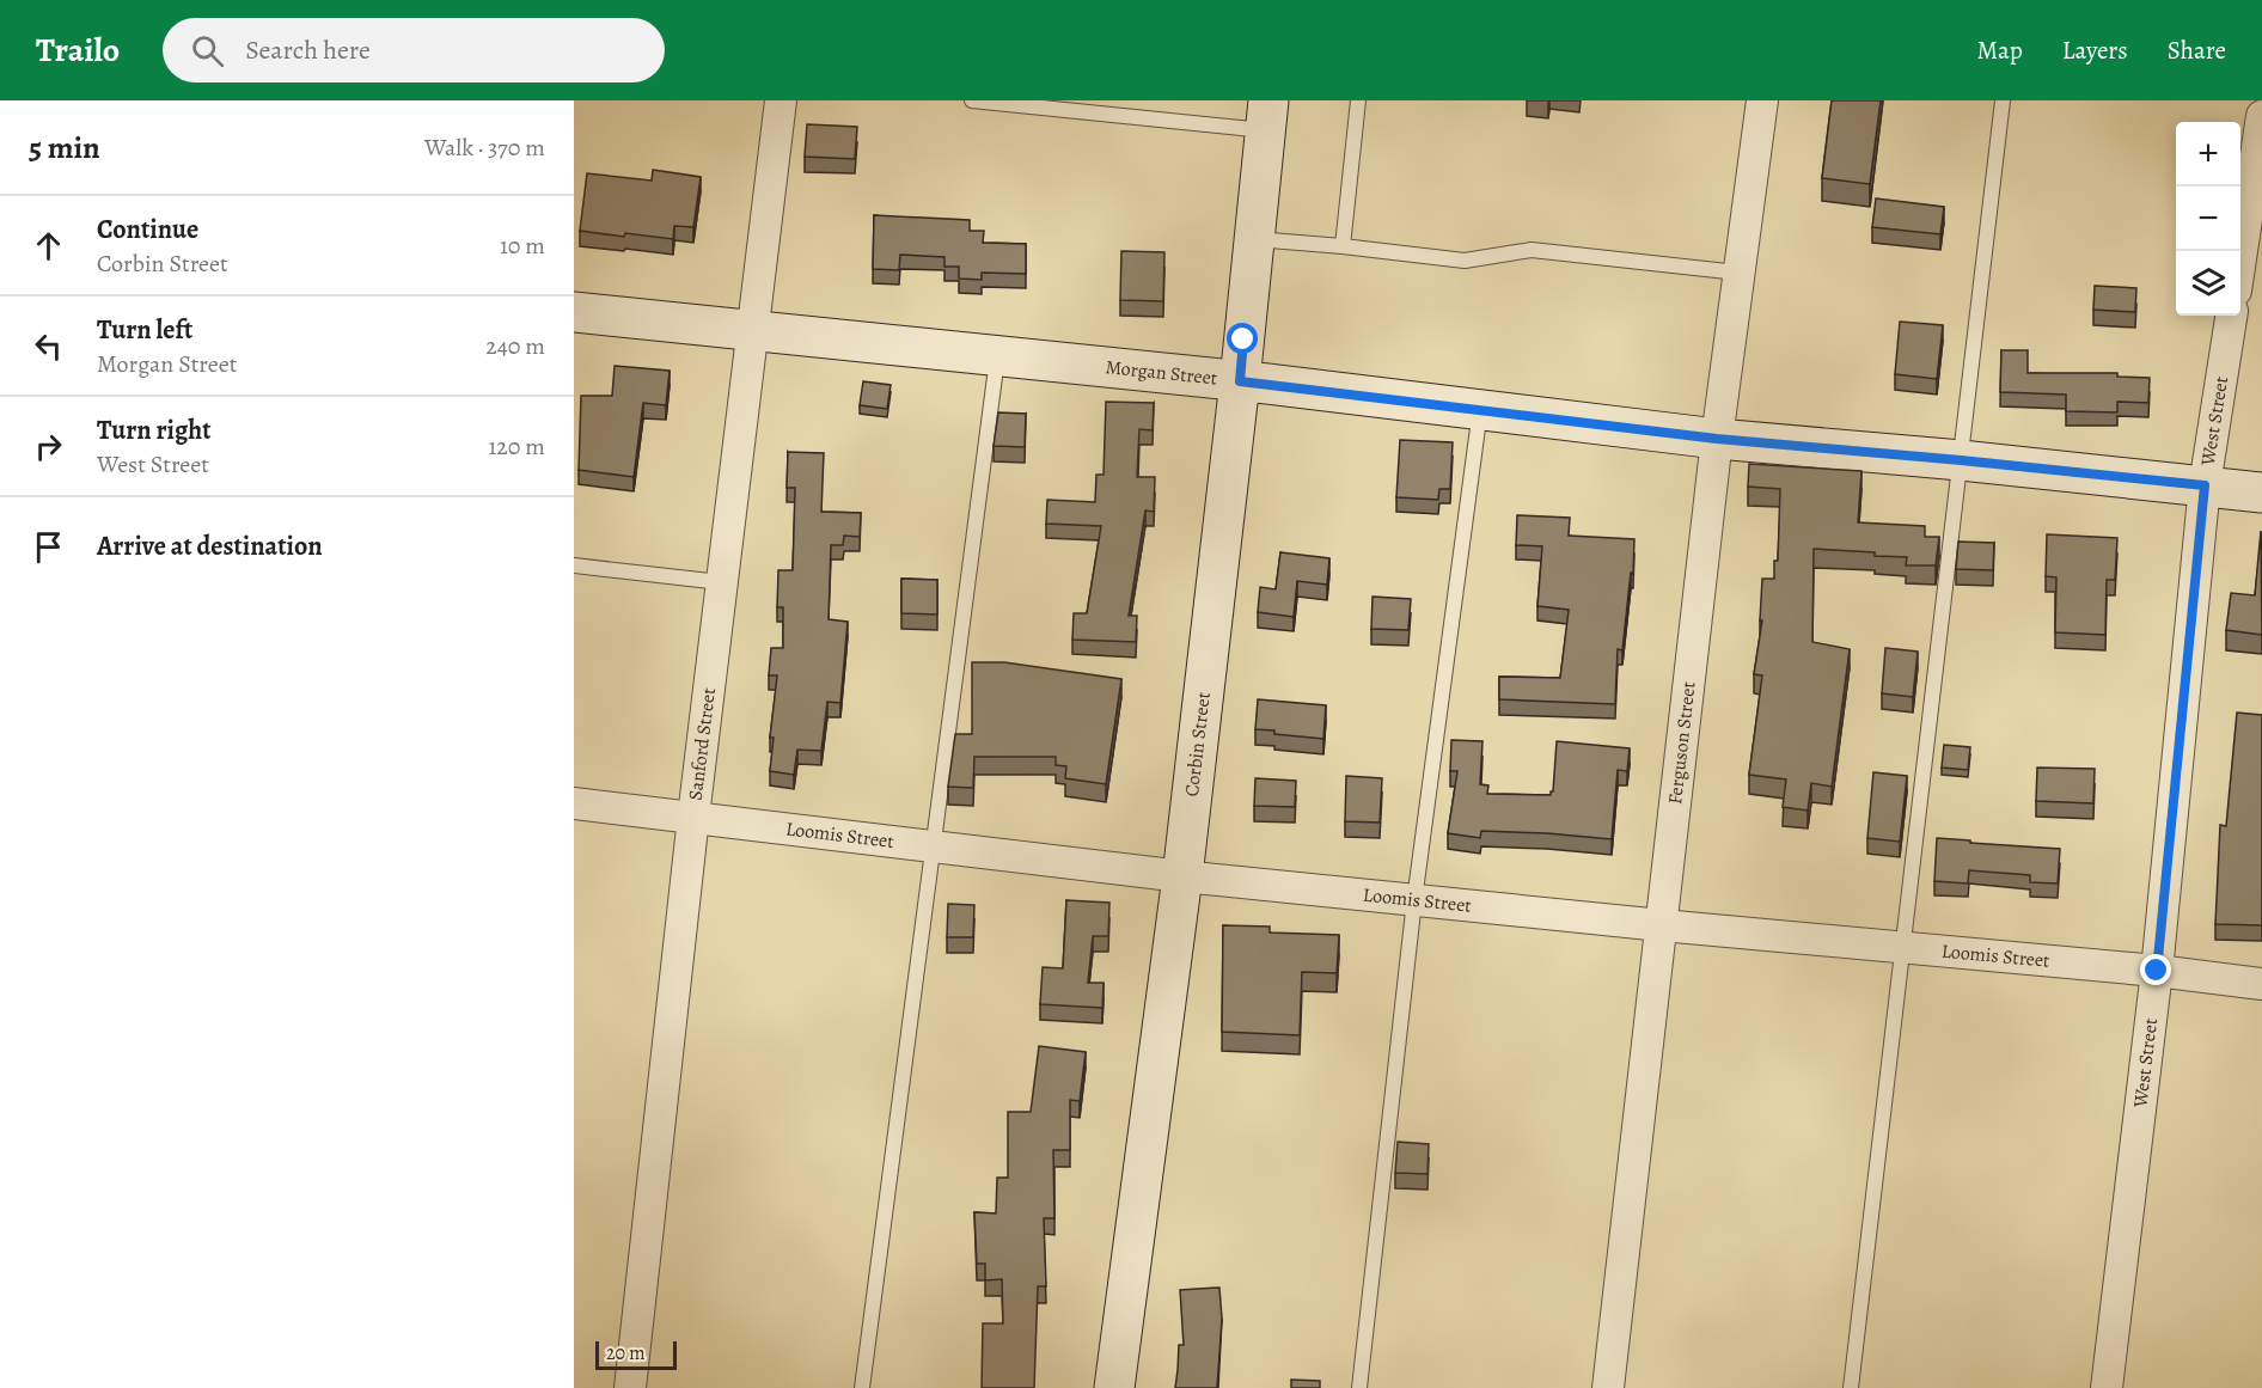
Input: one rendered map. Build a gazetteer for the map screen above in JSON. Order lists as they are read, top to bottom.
{
  "streets": {
    "main road": ["Morgan Street", "Corbin Street"],
    "street": [
      "West Street",
      "Sanford Street",
      "Ferguson Street",
      "Loomis Street"
    ]
  },
  "crossings": [
    ["Morgan Street", "West Street"],
    ["Morgan Street", "Sanford Street"],
    ["Morgan Street", "Ferguson Street"],
    ["Morgan Street", "Corbin Street"],
    ["West Street", "Loomis Street"],
    ["Sanford Street", "Loomis Street"],
    ["Ferguson Street", "Loomis Street"],
    ["Corbin Street", "Loomis Street"]
  ],
  "scale_bar": "20 m",
  "page": {
    "header": "Trailo",
    "search": "Search here",
    "nav": ["Map", "Layers", "Share"],
    "heading": ["5 min", "Walk · 370 m"],
    "map_buttons": ["+", "−"],
    "list": [
      ["Continue", "Corbin Street", "10 m"],
      ["Turn left", "Morgan Street", "240 m"],
      ["Turn right", "West Street", "120 m"],
      "Arrive at destination"
    ],
    "scale": "20 m"
  }
}
